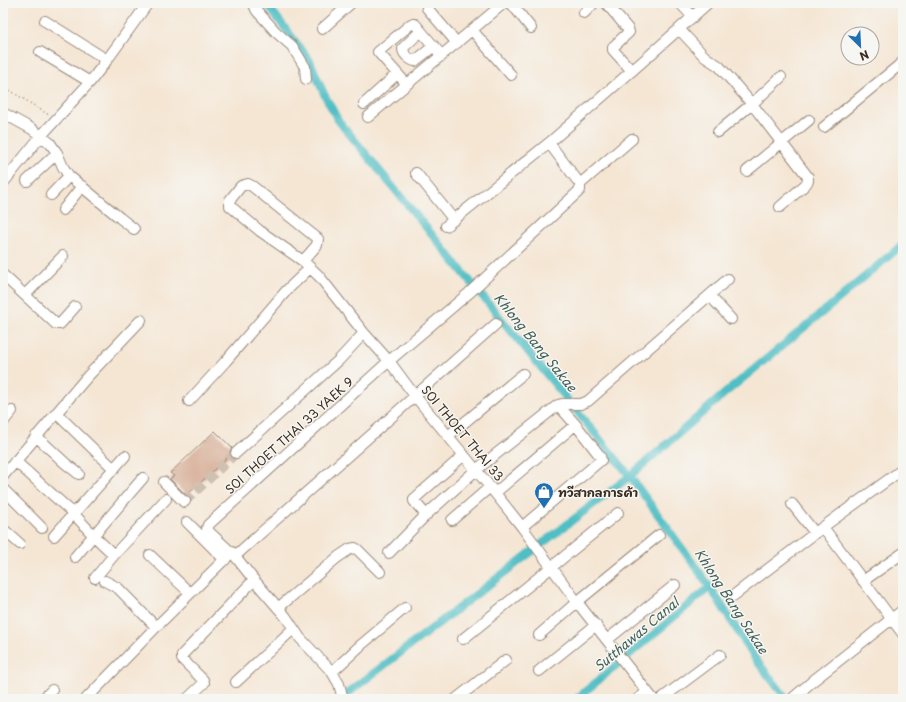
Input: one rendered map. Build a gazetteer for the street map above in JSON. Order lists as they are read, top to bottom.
{
  "streets": {
    "street": ["SOI THOET THAI 33", "SOI THOET THAI 33 YAEK 9"]
  },
  "crossings": [
    ["SOI THOET THAI 33", "SOI THOET THAI 33 YAEK 9"]
  ],
  "water": ["Khlong Bang Sakae", "Sutthawas Canal"],
  "places": {
    "shop": ["ทวีสากลการค้า"]
  },
  "north": "bottom right"
}
